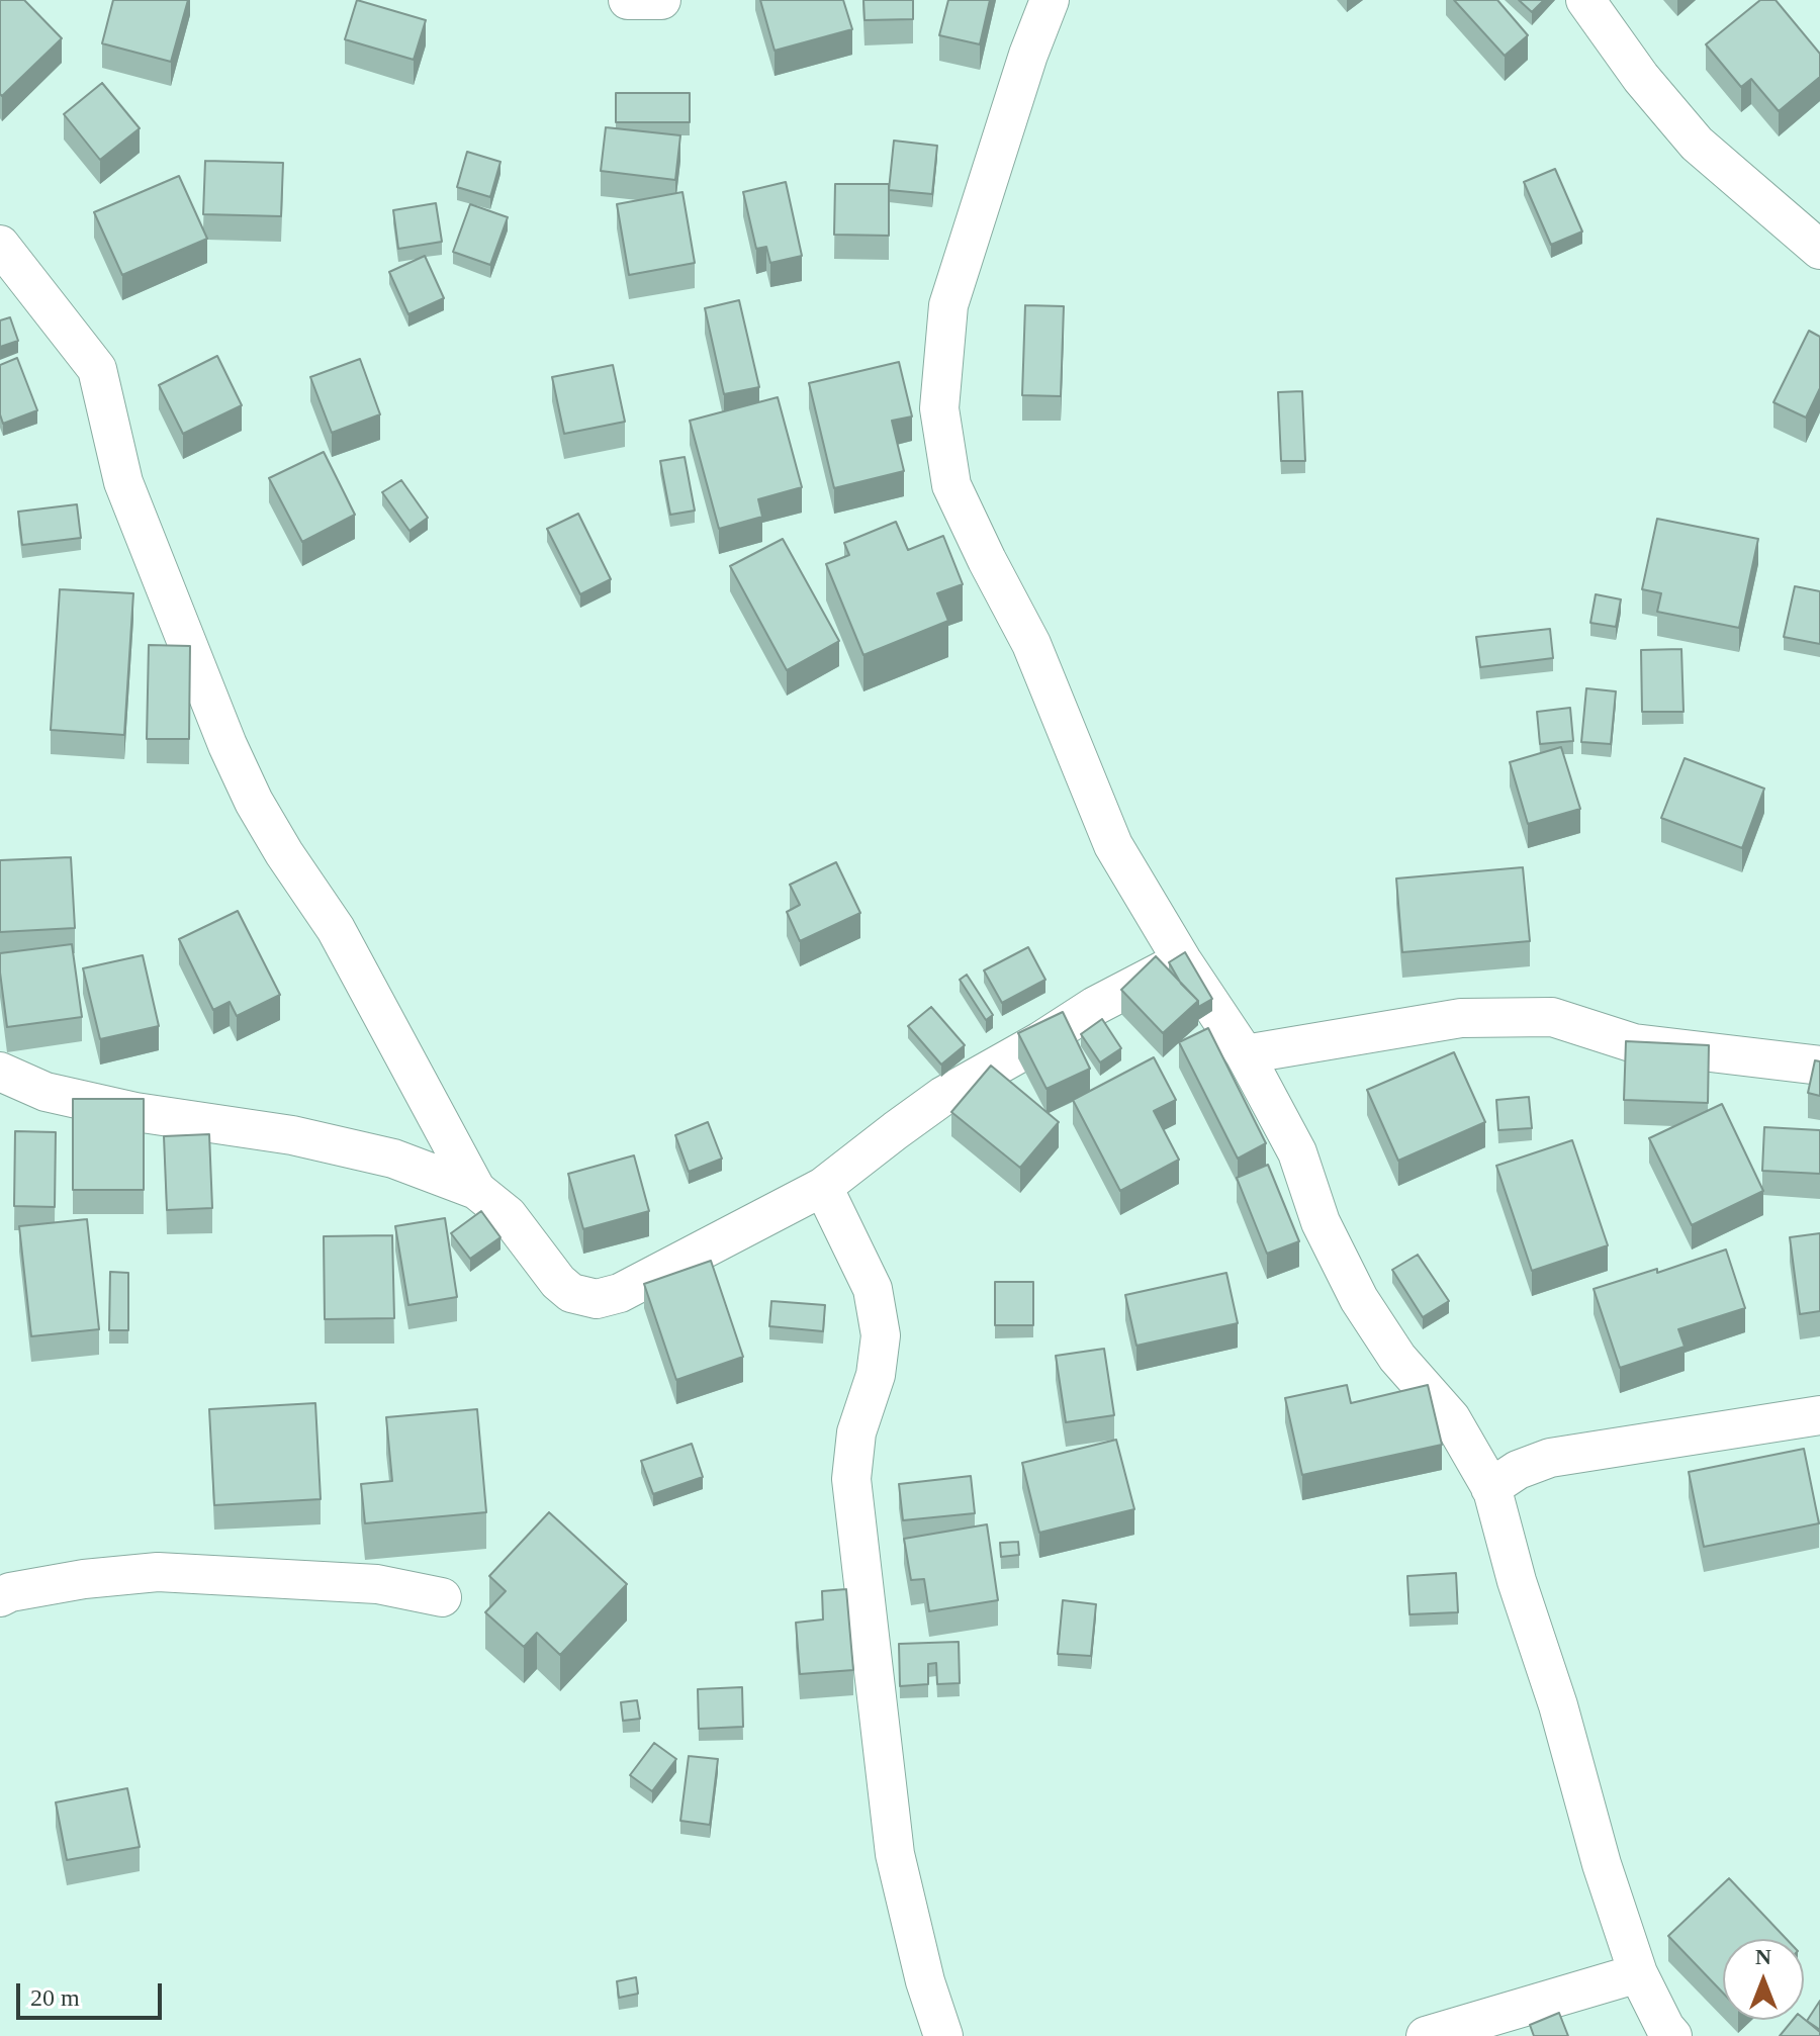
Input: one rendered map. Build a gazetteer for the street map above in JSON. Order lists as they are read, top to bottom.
{
  "scale_bar": "20 m",
  "north": "top"
}
